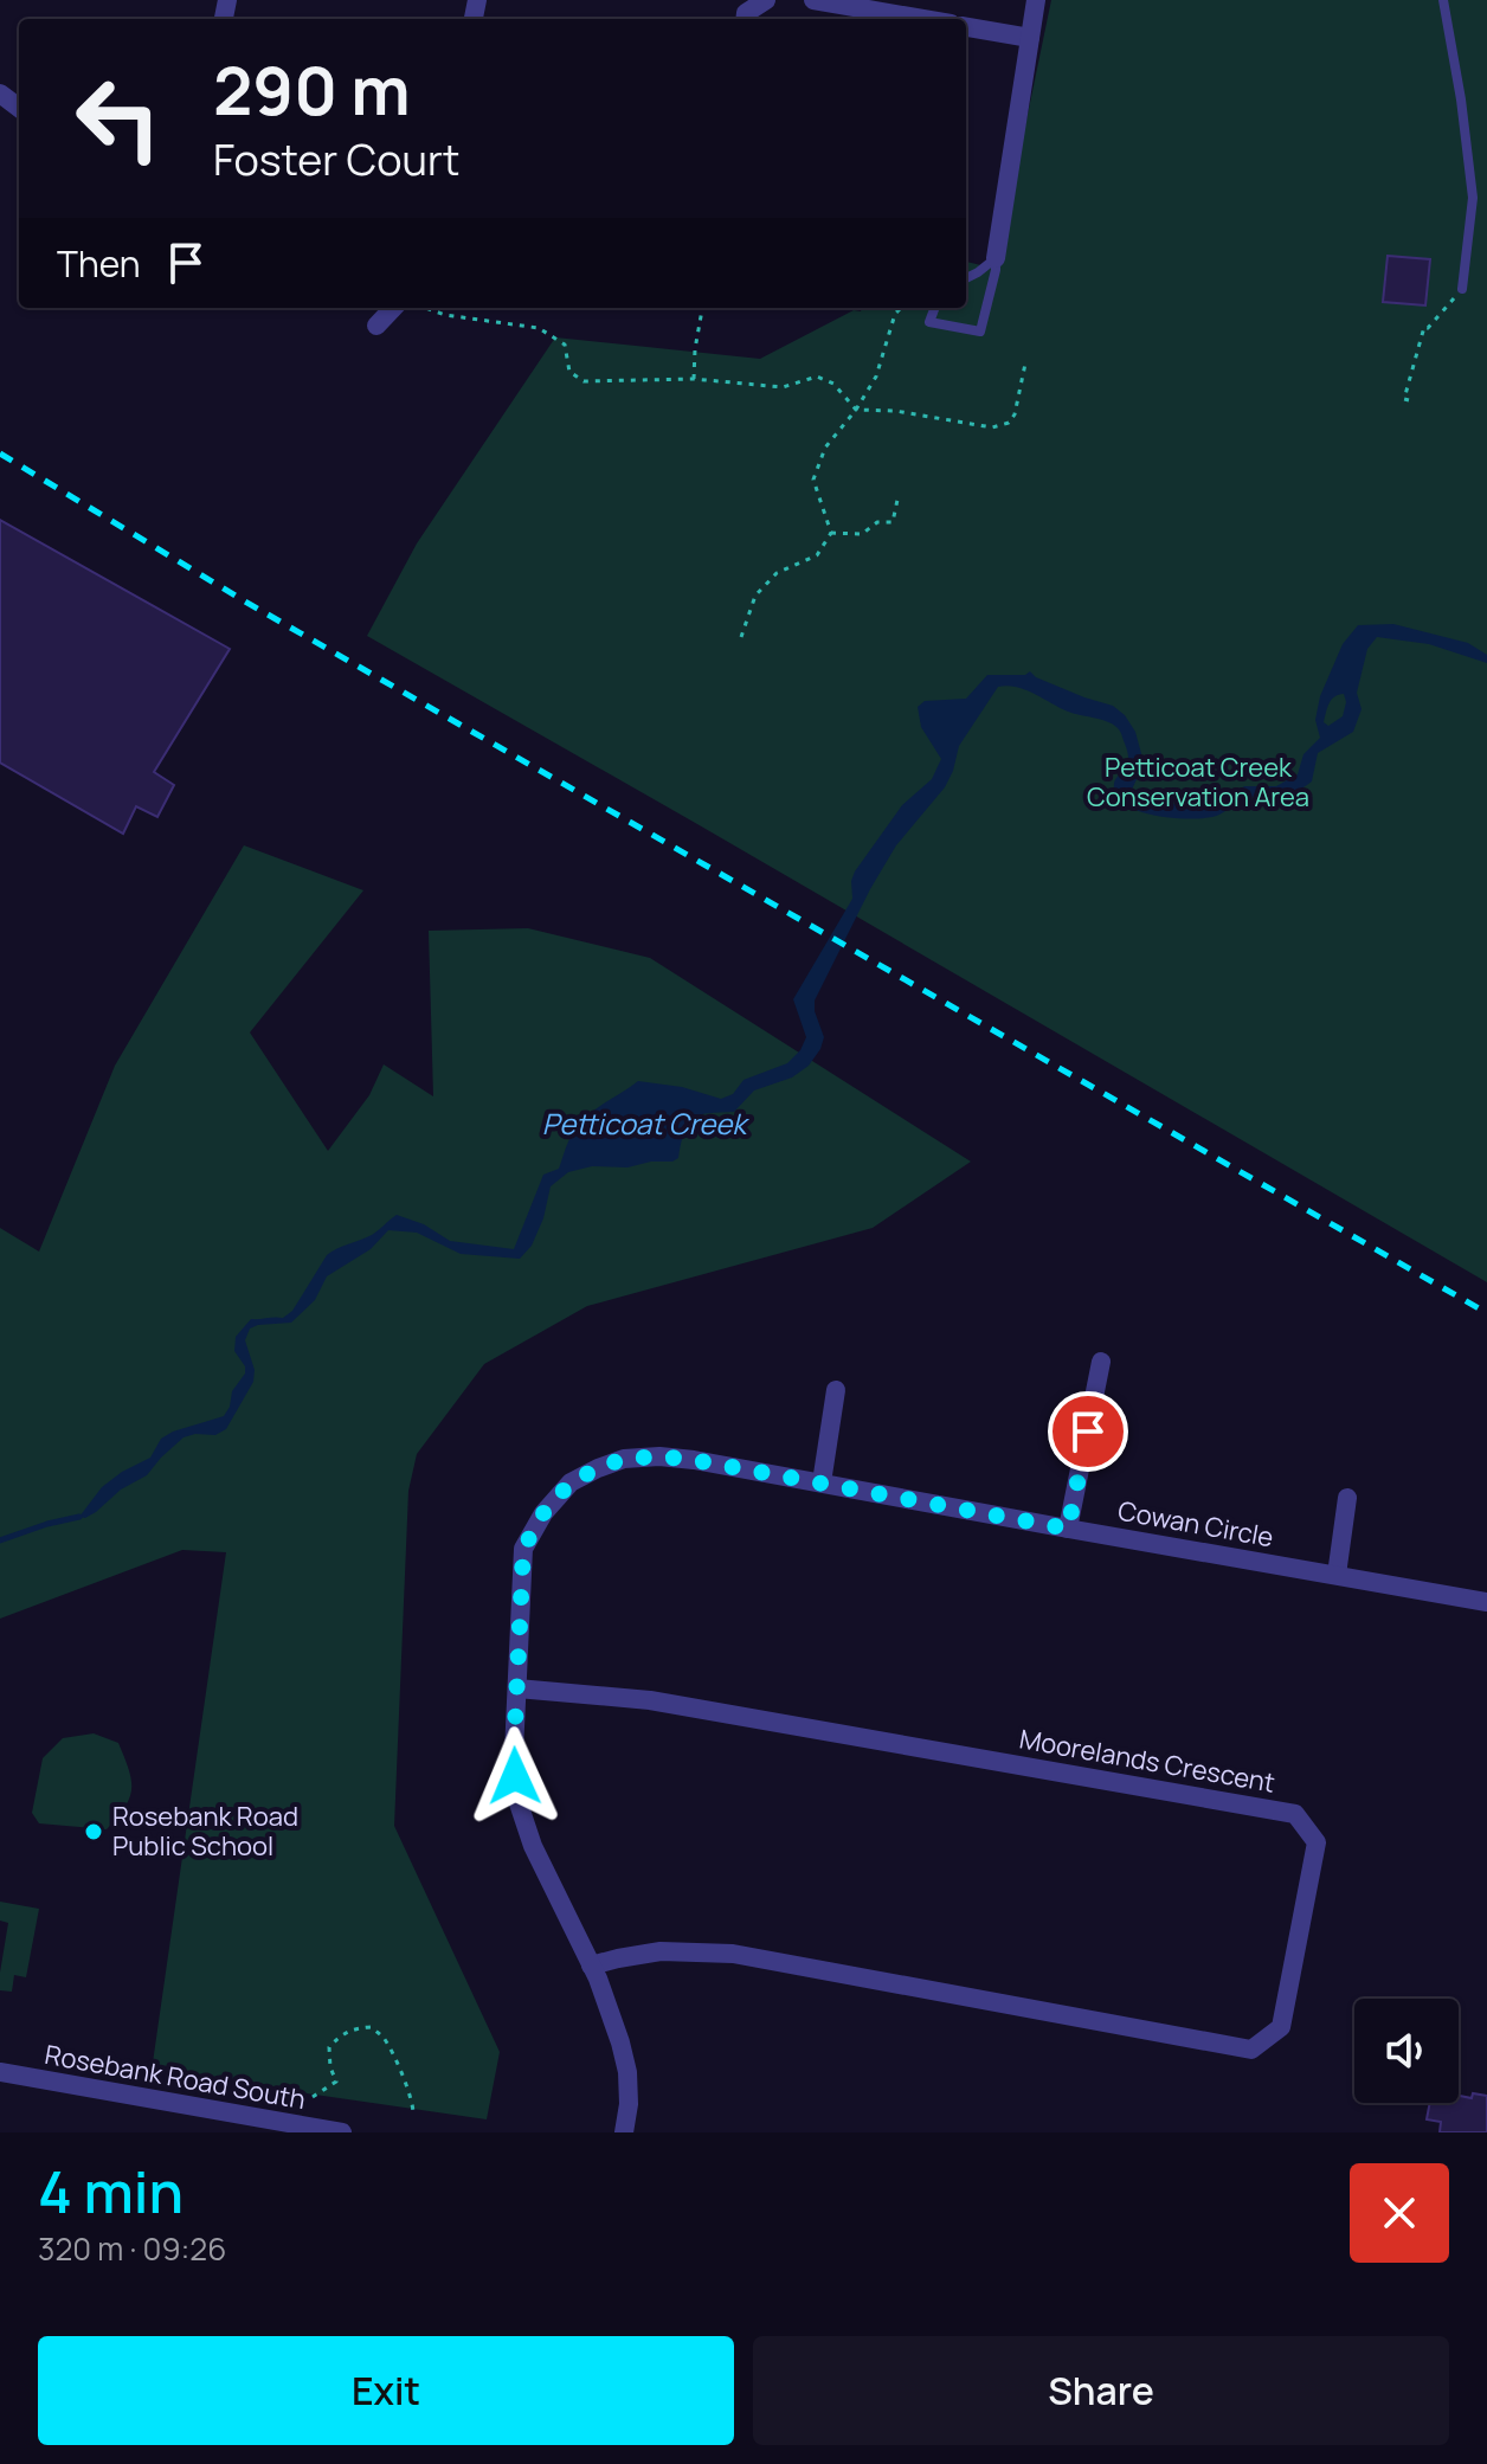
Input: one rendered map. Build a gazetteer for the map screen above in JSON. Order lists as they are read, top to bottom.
{
  "streets": {
    "street": ["Cowan Circle", "Moorelands Crescent", "Rosebank Road South"]
  },
  "crossings": [
    ["Cowan Circle", "Moorelands Crescent"]
  ],
  "water": ["Petticoat Creek"],
  "parks": ["Petticoat Creek Conservation Area"],
  "places": ["Rosebank Road Public School"],
  "page": {
    "turn": ["290 m", "Foster Court"],
    "then": "Then",
    "heading": ["4 min", "320 m · 09:26"],
    "buttons": ["Exit", "Share"]
  }
}
